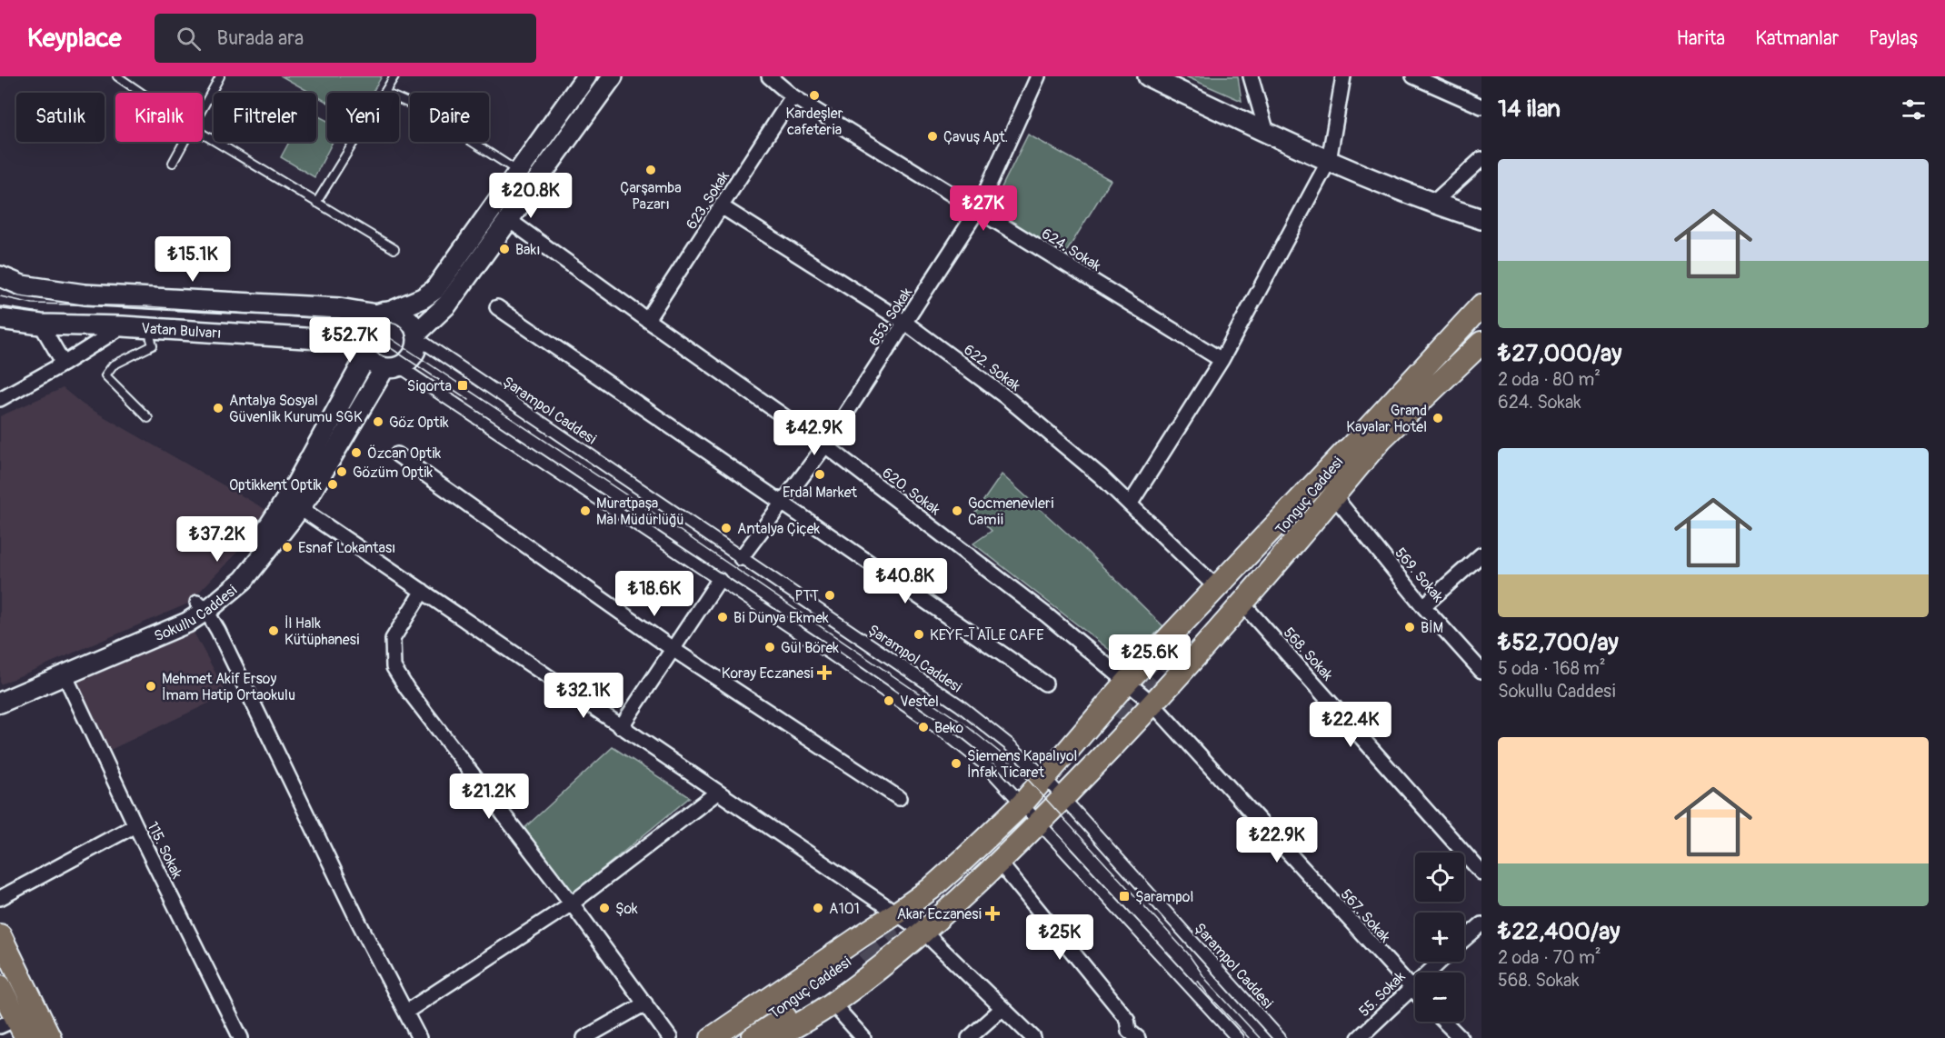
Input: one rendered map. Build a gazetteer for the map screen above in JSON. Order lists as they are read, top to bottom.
{
  "streets": {
    "main road": ["Vatan Bulvarı", "Tonguç Caddesi", "Sokullu Caddesi"],
    "street": [
      "623. Sokak",
      "624. Sokak",
      "653. Sokak",
      "622. Sokak",
      "Şarampol Caddesi",
      "620. Sokak",
      "569. Sokak",
      "568. Sokak",
      "115. Sokak",
      "567. Sokak",
      "55. Sokak"
    ]
  },
  "crossings": [
    ["623. Sokak", "624. Sokak"],
    ["623. Sokak", "622. Sokak"],
    ["623. Sokak", "620. Sokak"],
    ["624. Sokak", "653. Sokak"],
    ["653. Sokak", "622. Sokak"],
    ["653. Sokak", "Şarampol Caddesi"],
    ["653. Sokak", "620. Sokak"],
    ["Vatan Bulvarı", "Şarampol Caddesi"],
    ["Vatan Bulvarı", "Sokullu Caddesi"],
    ["Şarampol Caddesi", "Sokullu Caddesi"],
    ["620. Sokak", "567. Sokak"],
    ["Tonguç Caddesi", "569. Sokak"],
    ["Sokullu Caddesi", "115. Sokak"],
    ["567. Sokak", "55. Sokak"]
  ],
  "places": {
    "other": [
      "Kardeşler cafeteria",
      "Çavuş Apt.",
      "Çarşamba Pazarı",
      "Bakı",
      "Antalya Sosyal Güvenlik Kurumu SGK",
      "Grand Kayalar Hotel",
      "Göz Optik",
      "Özcan Optik",
      "Gözüm Optik",
      "Erdal Market",
      "Optikkent Optik",
      "Muratpaşa Mal Müdürlüğü",
      "Gocmenevleri Camii",
      "Antalya Çiçek",
      "Esnaf Lokantası",
      "PTT",
      "Bi Dünya Ekmek",
      "BİM",
      "İl Halk Kütüphanesi",
      "KEYF-Ī AĪLE CAFE",
      "Gül Börek",
      "Mehmet Akif Ersoy İmam Hatip Ortaokulu",
      "Vestel",
      "Beko",
      "Siemens Kapalıyol İnfak Ticaret",
      "Şok",
      "A101"
    ],
    "transit": ["Sigorta", "Şarampol"],
    "health": ["Koray Eczanesi", "Akar Eczanesi"]
  },
  "page": {
    "header": "Keyplace",
    "search": "Burada ara",
    "nav": ["Harita", "Katmanlar", "Paylaş"],
    "heading": "14 ilan",
    "chip": [
      "Satılık",
      "Kiralık",
      "Filtreler",
      "Yeni",
      "Daire"
    ],
    "list": [
      {
        "name": "₺27,000/ay",
        "note": "2 oda · 80 m² · 624. Sokak"
      },
      {
        "name": "₺52,700/ay",
        "note": "5 oda · 168 m² · Sokullu Caddesi"
      },
      {
        "name": "₺22,400/ay",
        "note": "2 oda · 70 m² · 568. Sokak"
      }
    ],
    "price": [
      "₺20.8K",
      "₺27K",
      "₺15.1K",
      "₺52.7K",
      "₺42.9K",
      "₺37.2K",
      "₺40.8K",
      "₺18.6K",
      "₺25.6K",
      "₺32.1K",
      "₺22.4K",
      "₺21.2K",
      "₺22.9K",
      "₺25K"
    ],
    "map_buttons": ["+", "−"]
  }
}
